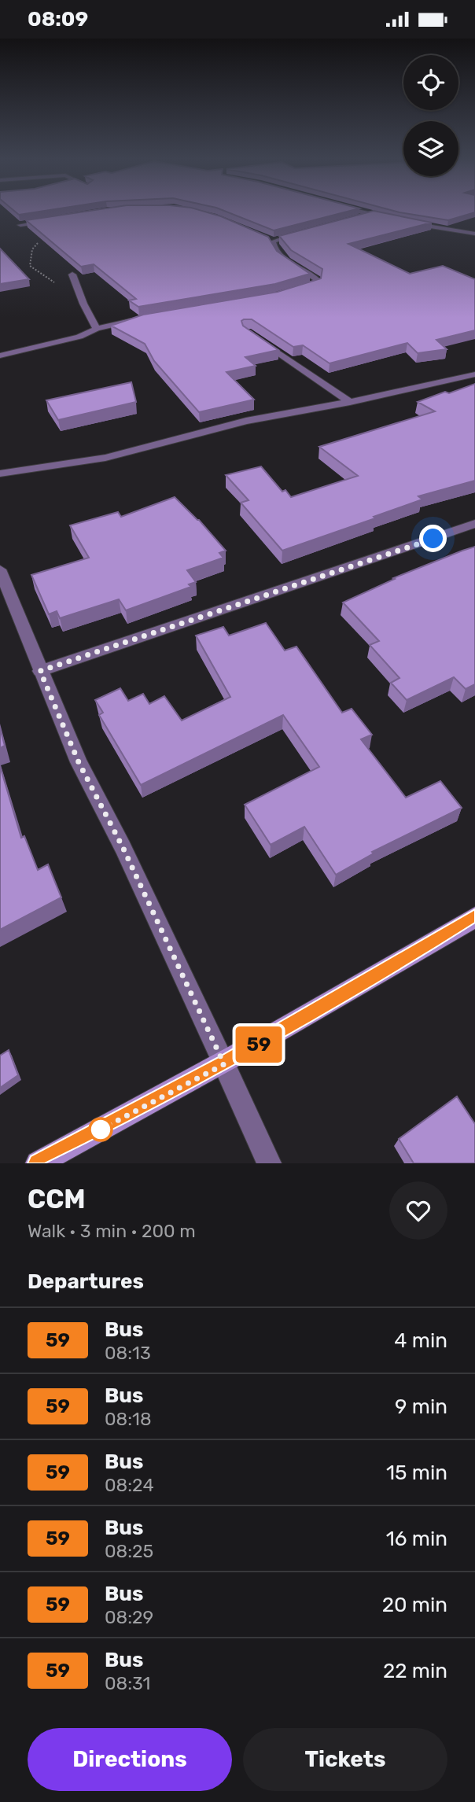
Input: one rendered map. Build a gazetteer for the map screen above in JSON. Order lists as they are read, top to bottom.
{
  "lines": ["bus line 59"],
  "page": {
    "status": "08:09",
    "on_map": "59",
    "heading": [
      ["CCM", "Walk · 3 min · 200 m"],
      "Departures"
    ],
    "list": [
      {
        "mark": "59",
        "name": "Bus",
        "note": "08:13",
        "value": "4 min"
      },
      {
        "mark": "59",
        "name": "Bus",
        "note": "08:18",
        "value": "9 min"
      },
      {
        "mark": "59",
        "name": "Bus",
        "note": "08:24",
        "value": "15 min"
      },
      {
        "mark": "59",
        "name": "Bus",
        "note": "08:25",
        "value": "16 min"
      },
      {
        "mark": "59",
        "name": "Bus",
        "note": "08:29",
        "value": "20 min"
      },
      {
        "mark": "59",
        "name": "Bus",
        "note": "08:31",
        "value": "22 min"
      }
    ],
    "buttons": ["Directions", "Tickets"]
  }
}
